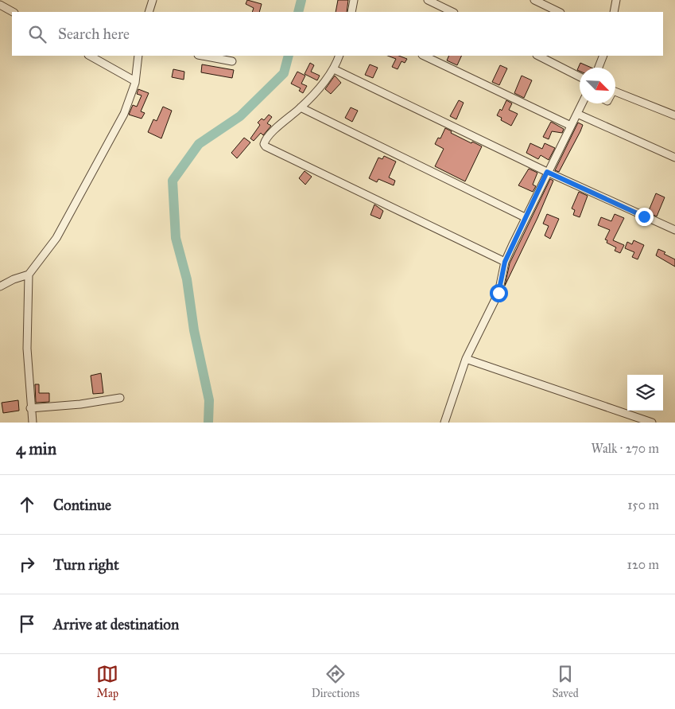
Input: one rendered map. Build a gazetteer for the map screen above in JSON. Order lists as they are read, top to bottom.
{
  "north": "bottom right",
  "page": {
    "search": "Search here",
    "heading": ["4 min", "Walk · 270 m"],
    "list": [
      ["Continue", "150 m"],
      ["Turn right", "120 m"],
      "Arrive at destination"
    ],
    "nav": ["Map", "Directions", "Saved"]
  }
}
